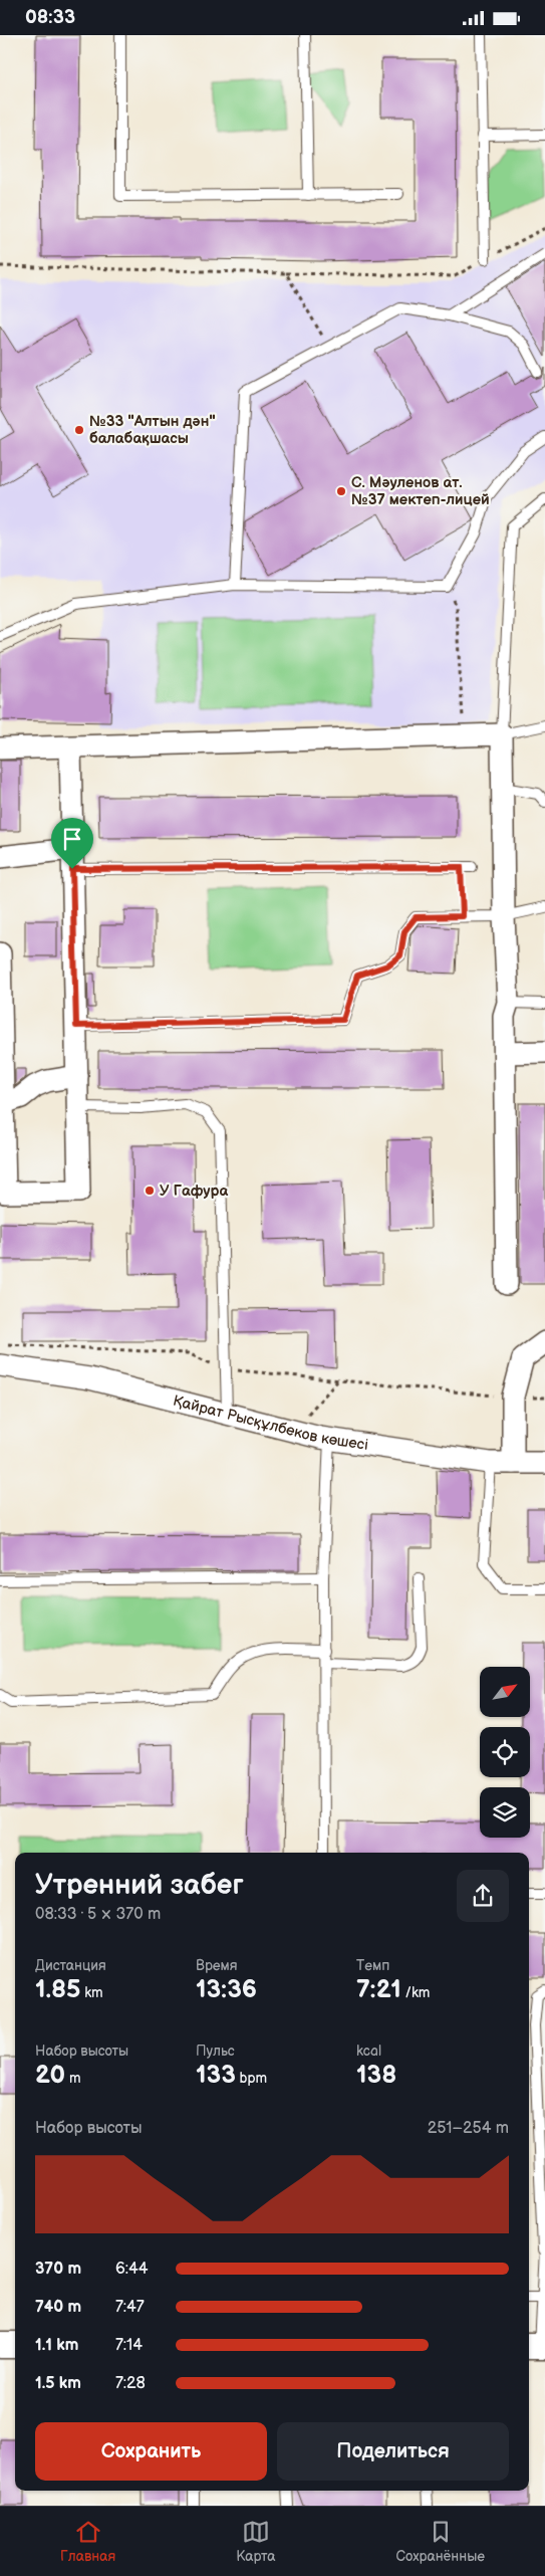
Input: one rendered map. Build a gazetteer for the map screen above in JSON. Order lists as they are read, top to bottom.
{
  "streets": {
    "street": ["Қайрат Рысқұлбеков көшесі"]
  },
  "places": ["№33 \"Алтын дән\" балабақшасы", "С. Мәуленов ат. №37 мектеп-лицей", "У Гафура"],
  "north": "top right",
  "page": {
    "status": "08:33",
    "heading": ["Утренний забег", "08:33 · 5 × 370 m"],
    "stats": [
      ["Дистанция", "1.85 km"],
      ["Время", "13:36"],
      ["Темп", "7:21 /km"],
      ["Набор высоты", "20 m"],
      ["Пульс", "133 bpm"],
      ["kcal", "138"]
    ],
    "chart": ["Набор высоты", "251–254 m"],
    "list": [
      {
        "name": "370 m",
        "note": "6:44"
      },
      {
        "name": "740 m",
        "note": "7:47"
      },
      {
        "name": "1.1 km",
        "note": "7:14"
      },
      {
        "name": "1.5 km",
        "note": "7:28"
      }
    ],
    "buttons": ["Сохранить", "Поделиться"],
    "tabs": ["Главная", "Карта", "Сохранённые"]
  }
}
